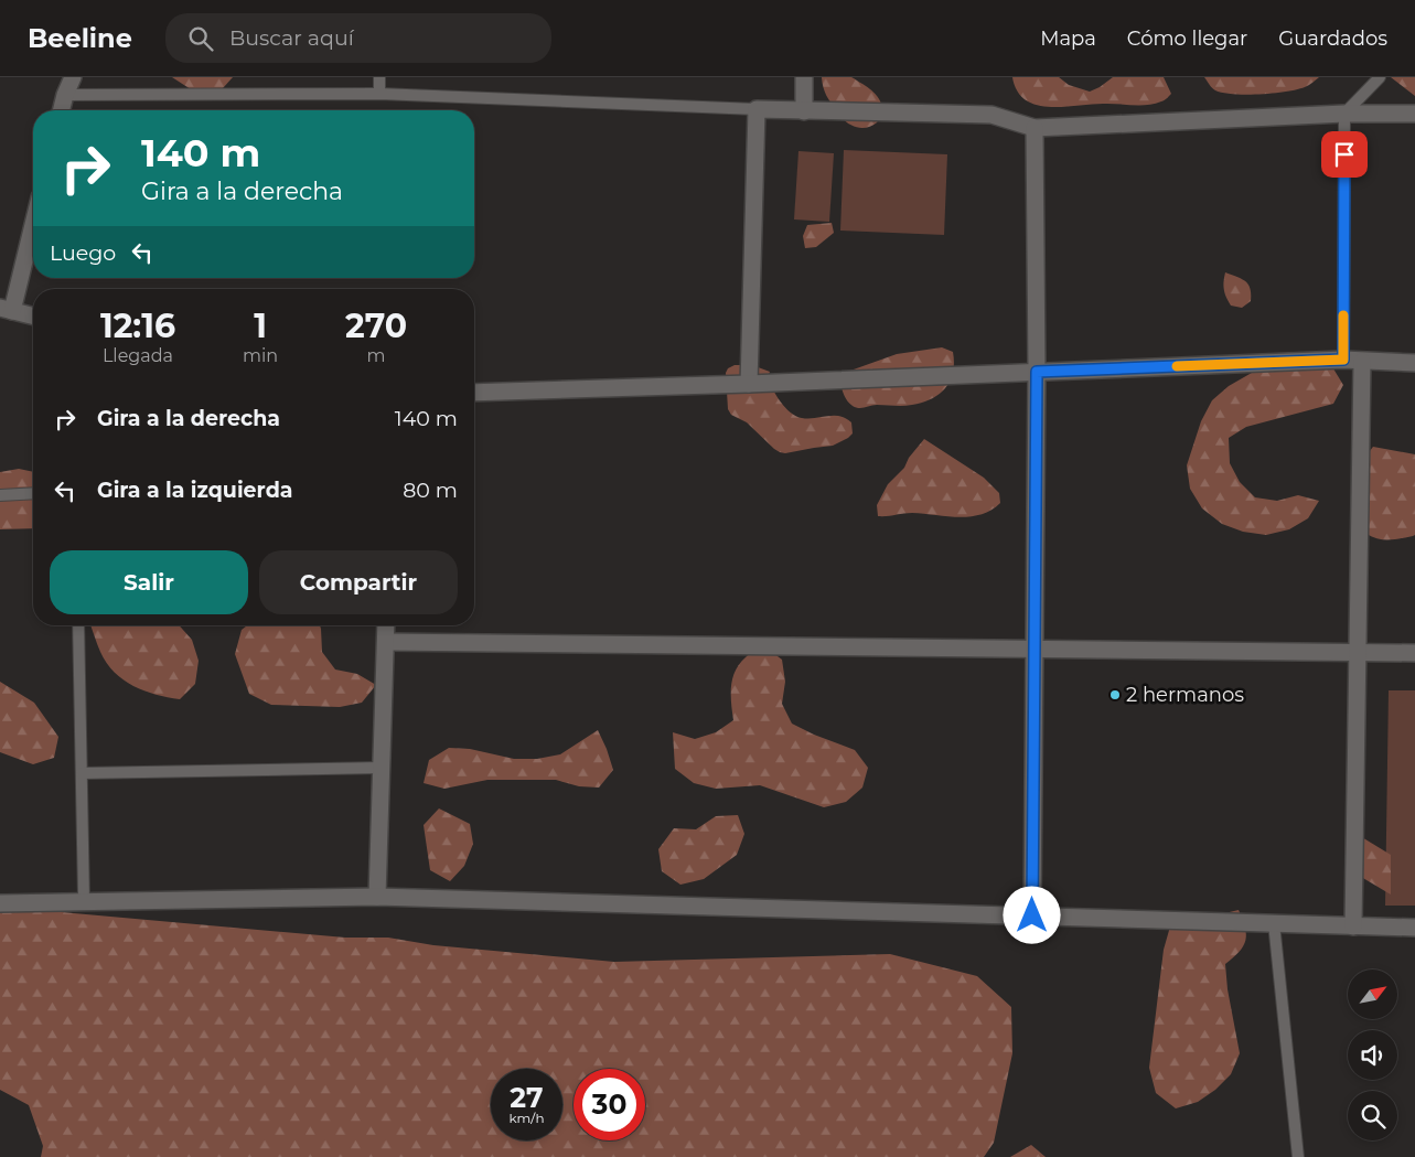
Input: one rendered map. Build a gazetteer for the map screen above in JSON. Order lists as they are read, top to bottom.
{
  "places": ["2 hermanos"],
  "north": "top right",
  "page": {
    "header": "Beeline",
    "search": "Buscar aquí",
    "nav": ["Mapa", "Cómo llegar", "Guardados"],
    "turn": ["140 m", "Gira a la derecha"],
    "then": "Luego",
    "eta": [
      "12:16",
      "Llegada",
      "1",
      "min",
      "270",
      "m"
    ],
    "list": [
      {
        "name": "Gira a la derecha",
        "value": "140 m"
      },
      {
        "name": "Gira a la izquierda",
        "value": "80 m"
      }
    ],
    "buttons": ["Salir", "Compartir"],
    "speed": "27 km/h",
    "limit": "30"
  }
}
